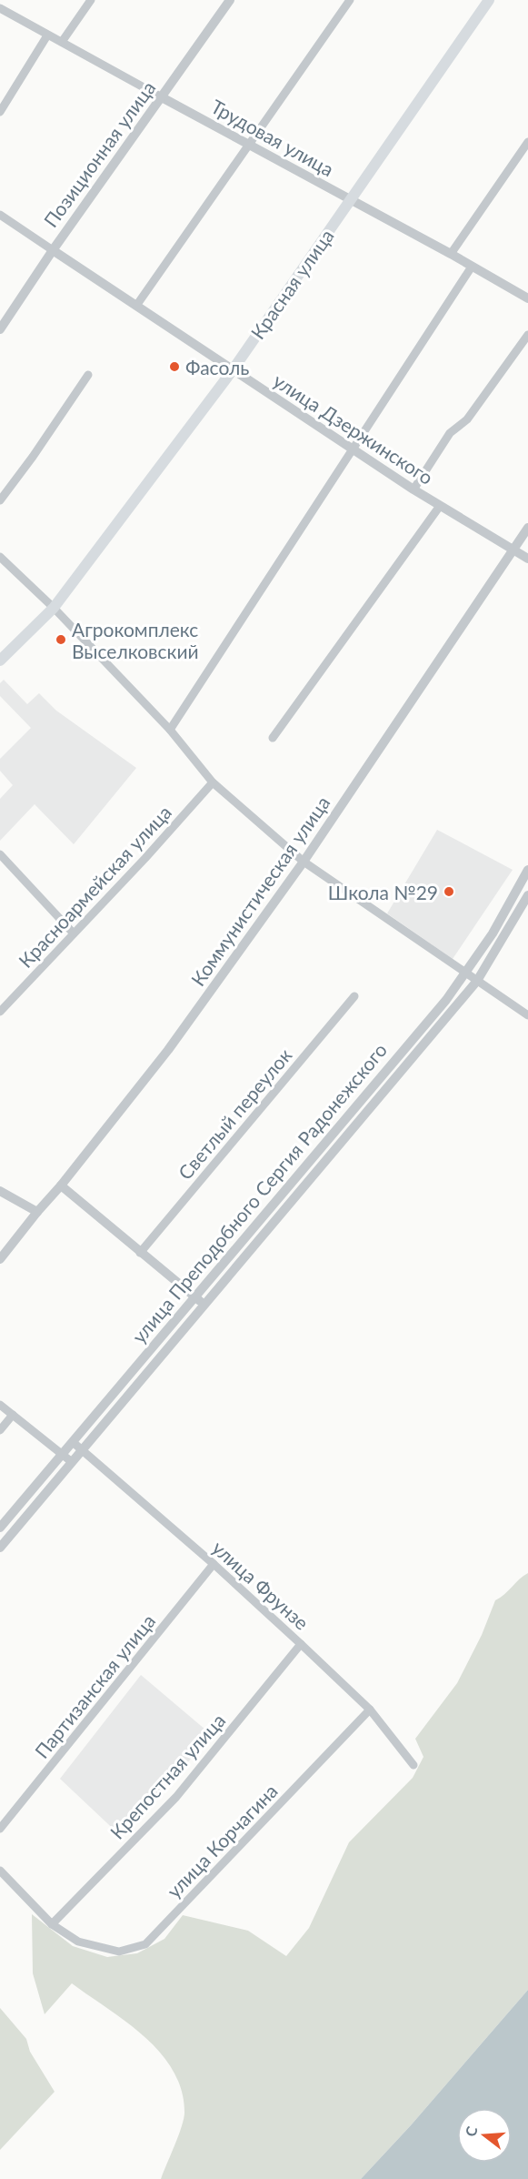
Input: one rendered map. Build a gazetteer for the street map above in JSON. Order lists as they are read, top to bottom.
{
  "streets": {
    "main road": ["Красная улица"],
    "street": [
      "Трудовая улица",
      "Позиционная улица",
      "улица Дзержинского",
      "Красноармейская улица",
      "Коммунистическая улица",
      "Светлый переулок",
      "улица Преподобного Сергия Радонежского",
      "улица Фрунзе",
      "Партизанская улица",
      "Крепостная улица",
      "улица Корчагина"
    ]
  },
  "crossings": [
    ["Трудовая улица", "Позиционная улица"],
    ["Трудовая улица", "Красная улица"],
    ["Позиционная улица", "улица Дзержинского"],
    ["Красная улица", "улица Дзержинского"],
    ["улица Дзержинского", "Коммунистическая улица"],
    ["улица Преподобного Сергия Радонежского", "улица Фрунзе"],
    ["улица Фрунзе", "Партизанская улица"],
    ["улица Фрунзе", "Крепостная улица"],
    ["улица Фрунзе", "улица Корчагина"],
    ["Крепостная улица", "улица Корчагина"]
  ],
  "places": ["Фасоль", "Агрокомплекс Выселковский", "Школа №29"],
  "north": "left"
}
